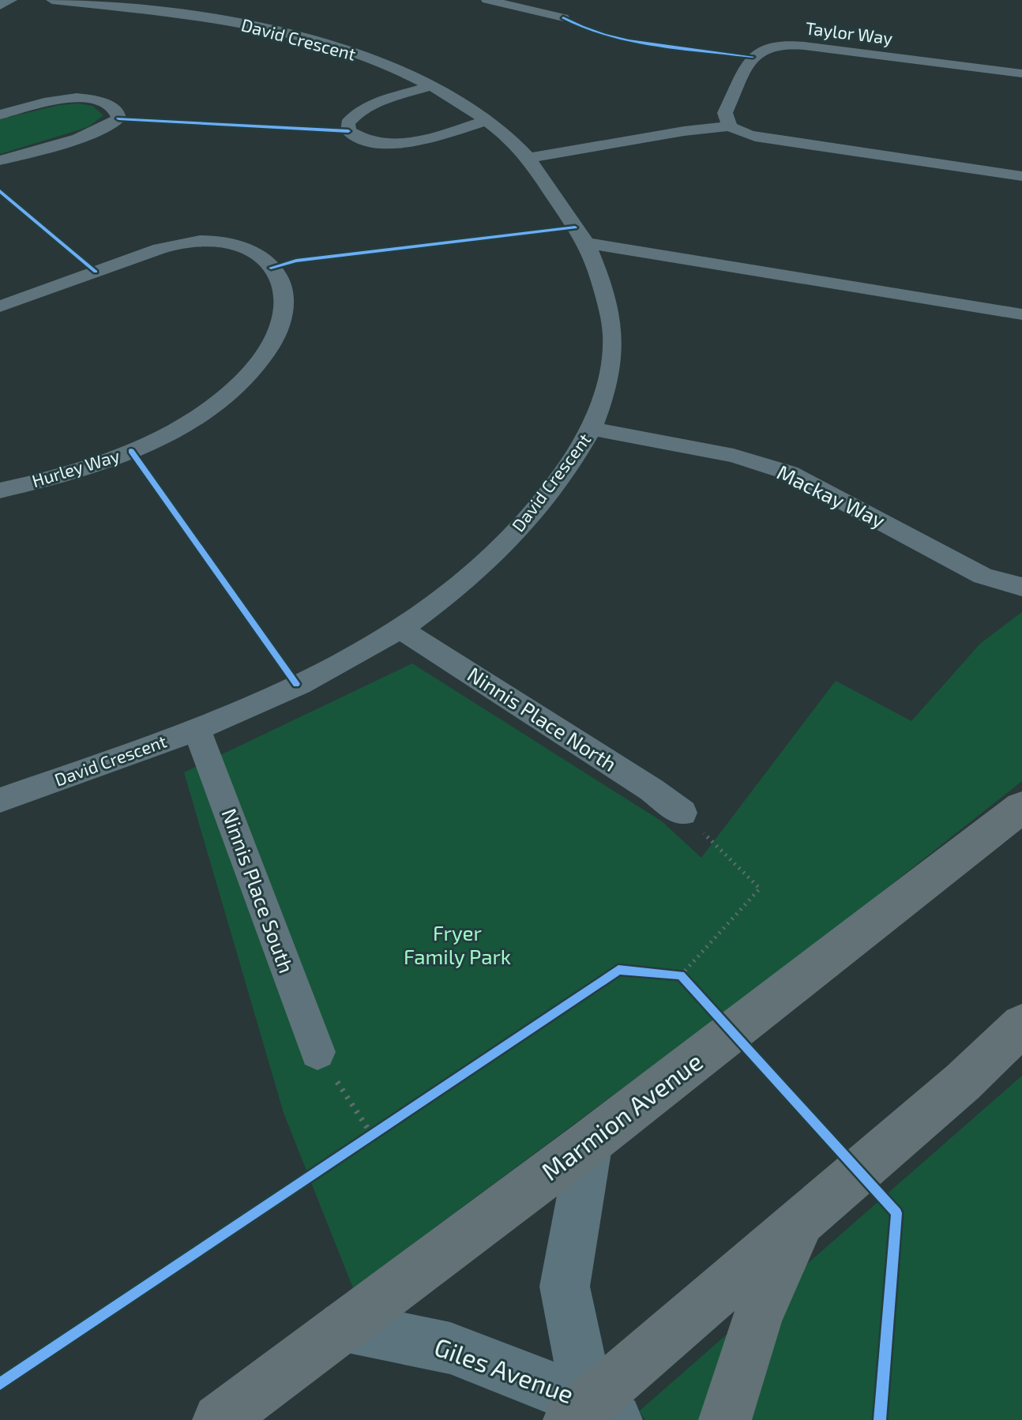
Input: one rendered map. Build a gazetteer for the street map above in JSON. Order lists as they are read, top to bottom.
{
  "streets": {
    "highway": ["Marmion Avenue"],
    "street": [
      "Taylor Way",
      "David Crescent",
      "Hurley Way",
      "Mackay Way",
      "Ninnis Place North",
      "Ninnis Place South",
      "Giles Avenue"
    ]
  },
  "crossings": [
    ["David Crescent", "Mackay Way"],
    ["David Crescent", "Ninnis Place North"],
    ["David Crescent", "Ninnis Place South"],
    ["Marmion Avenue", "Giles Avenue"]
  ],
  "parks": ["Fryer Family Park"]
}
